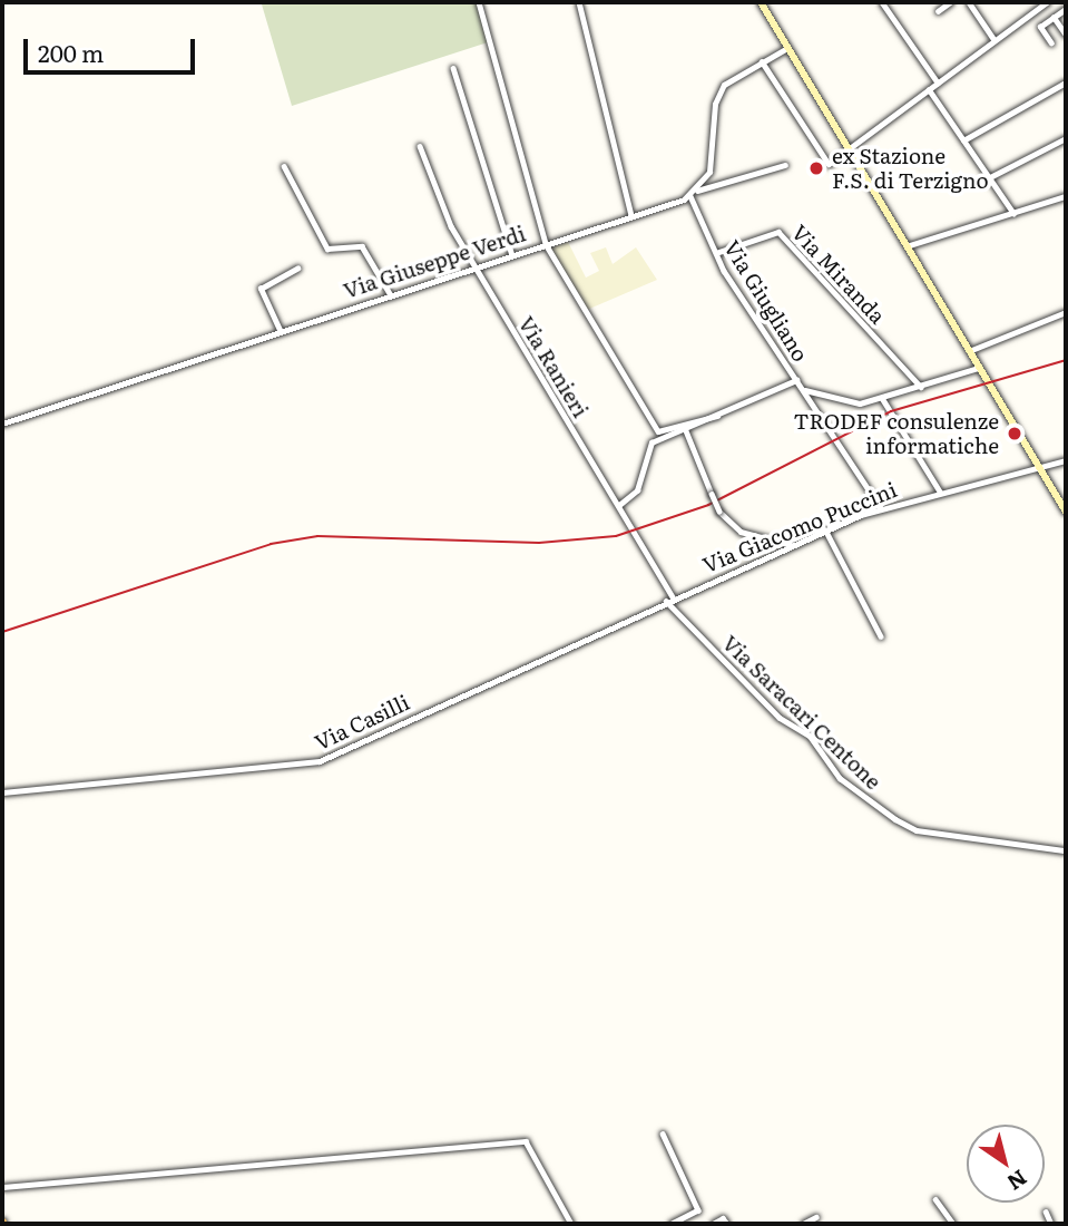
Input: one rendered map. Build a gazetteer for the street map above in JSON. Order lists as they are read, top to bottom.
{
  "streets": {
    "street": [
      "Via Giuseppe Verdi",
      "Via Miranda",
      "Via Giugliano",
      "Via Ranieri",
      "Via Giacomo Puccini",
      "Via Saracari Centone",
      "Via Casilli"
    ]
  },
  "crossings": [
    ["Via Giuseppe Verdi", "Via Giugliano"],
    ["Via Giuseppe Verdi", "Via Ranieri"],
    ["Via Miranda", "Via Giugliano"],
    ["Via Giugliano", "Via Giacomo Puccini"],
    ["Via Ranieri", "Via Giacomo Puccini"],
    ["Via Giacomo Puccini", "Via Saracari Centone"],
    ["Via Giacomo Puccini", "Via Casilli"],
    ["Via Saracari Centone", "Via Casilli"]
  ],
  "places": ["ex Stazione F.S. di Terzigno", "TRODEF consulenze informatiche"],
  "scale_bar": "200 m",
  "north": "bottom right"
}
